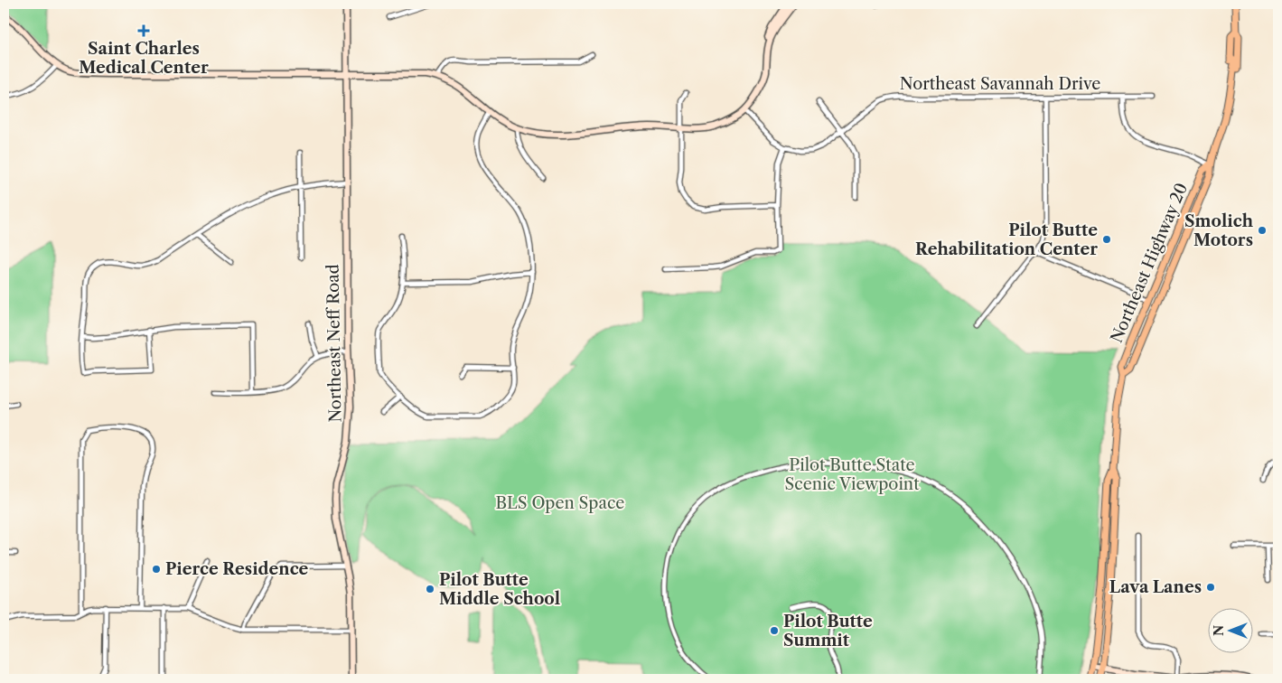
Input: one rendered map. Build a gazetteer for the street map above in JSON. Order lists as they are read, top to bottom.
{
  "streets": {
    "main road": ["Northeast Highway 20"],
    "street": ["Northeast Savannah Drive", "Northeast Neff Road"]
  },
  "parks": ["Pilot Butte State Scenic Viewpoint", "BLS Open Space"],
  "places": {
    "health": ["Saint Charles Medical Center"],
    "other": [
      "Smolich Motors",
      "Pilot Butte Rehabilitation Center",
      "Pierce Residence",
      "Lava Lanes",
      "Pilot Butte Middle School",
      "Pilot Butte Summit"
    ]
  },
  "north": "left"
}
